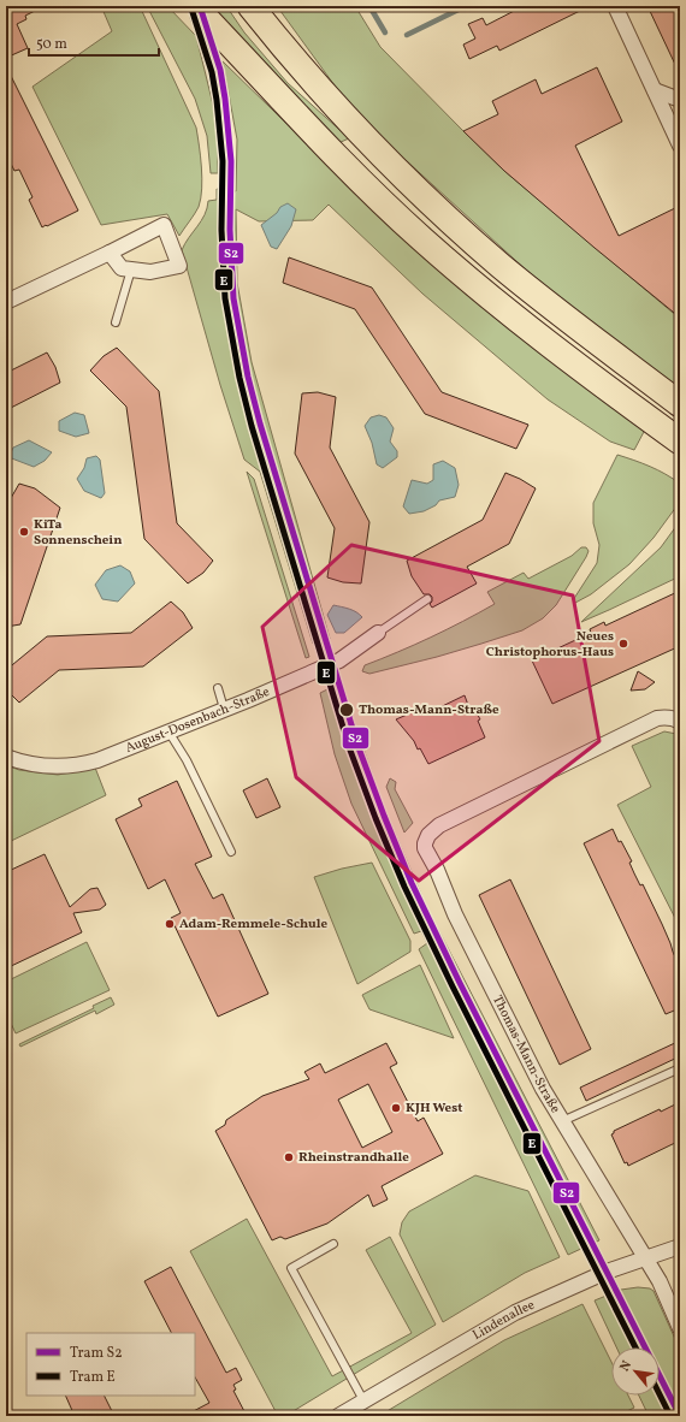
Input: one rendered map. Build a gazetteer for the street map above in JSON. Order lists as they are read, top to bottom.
{
  "streets": {
    "street": ["August-Dosenbach-Straße", "Thomas-Mann-Straße", "Lindenallee"]
  },
  "crossings": [
    ["Thomas-Mann-Straße", "Lindenallee"]
  ],
  "places": [
    "KiTa Sonnenschein",
    "Neues Christophorus-Haus",
    "Thomas-Mann-Straße",
    "Adam-Remmele-Schule",
    "KJH West",
    "Rheinstrandhalle"
  ],
  "lines": ["tram line S2", "tram line E"],
  "legend": ["Tram S2", "Tram E"],
  "scale_bar": "50 m",
  "north": "top left"
}
